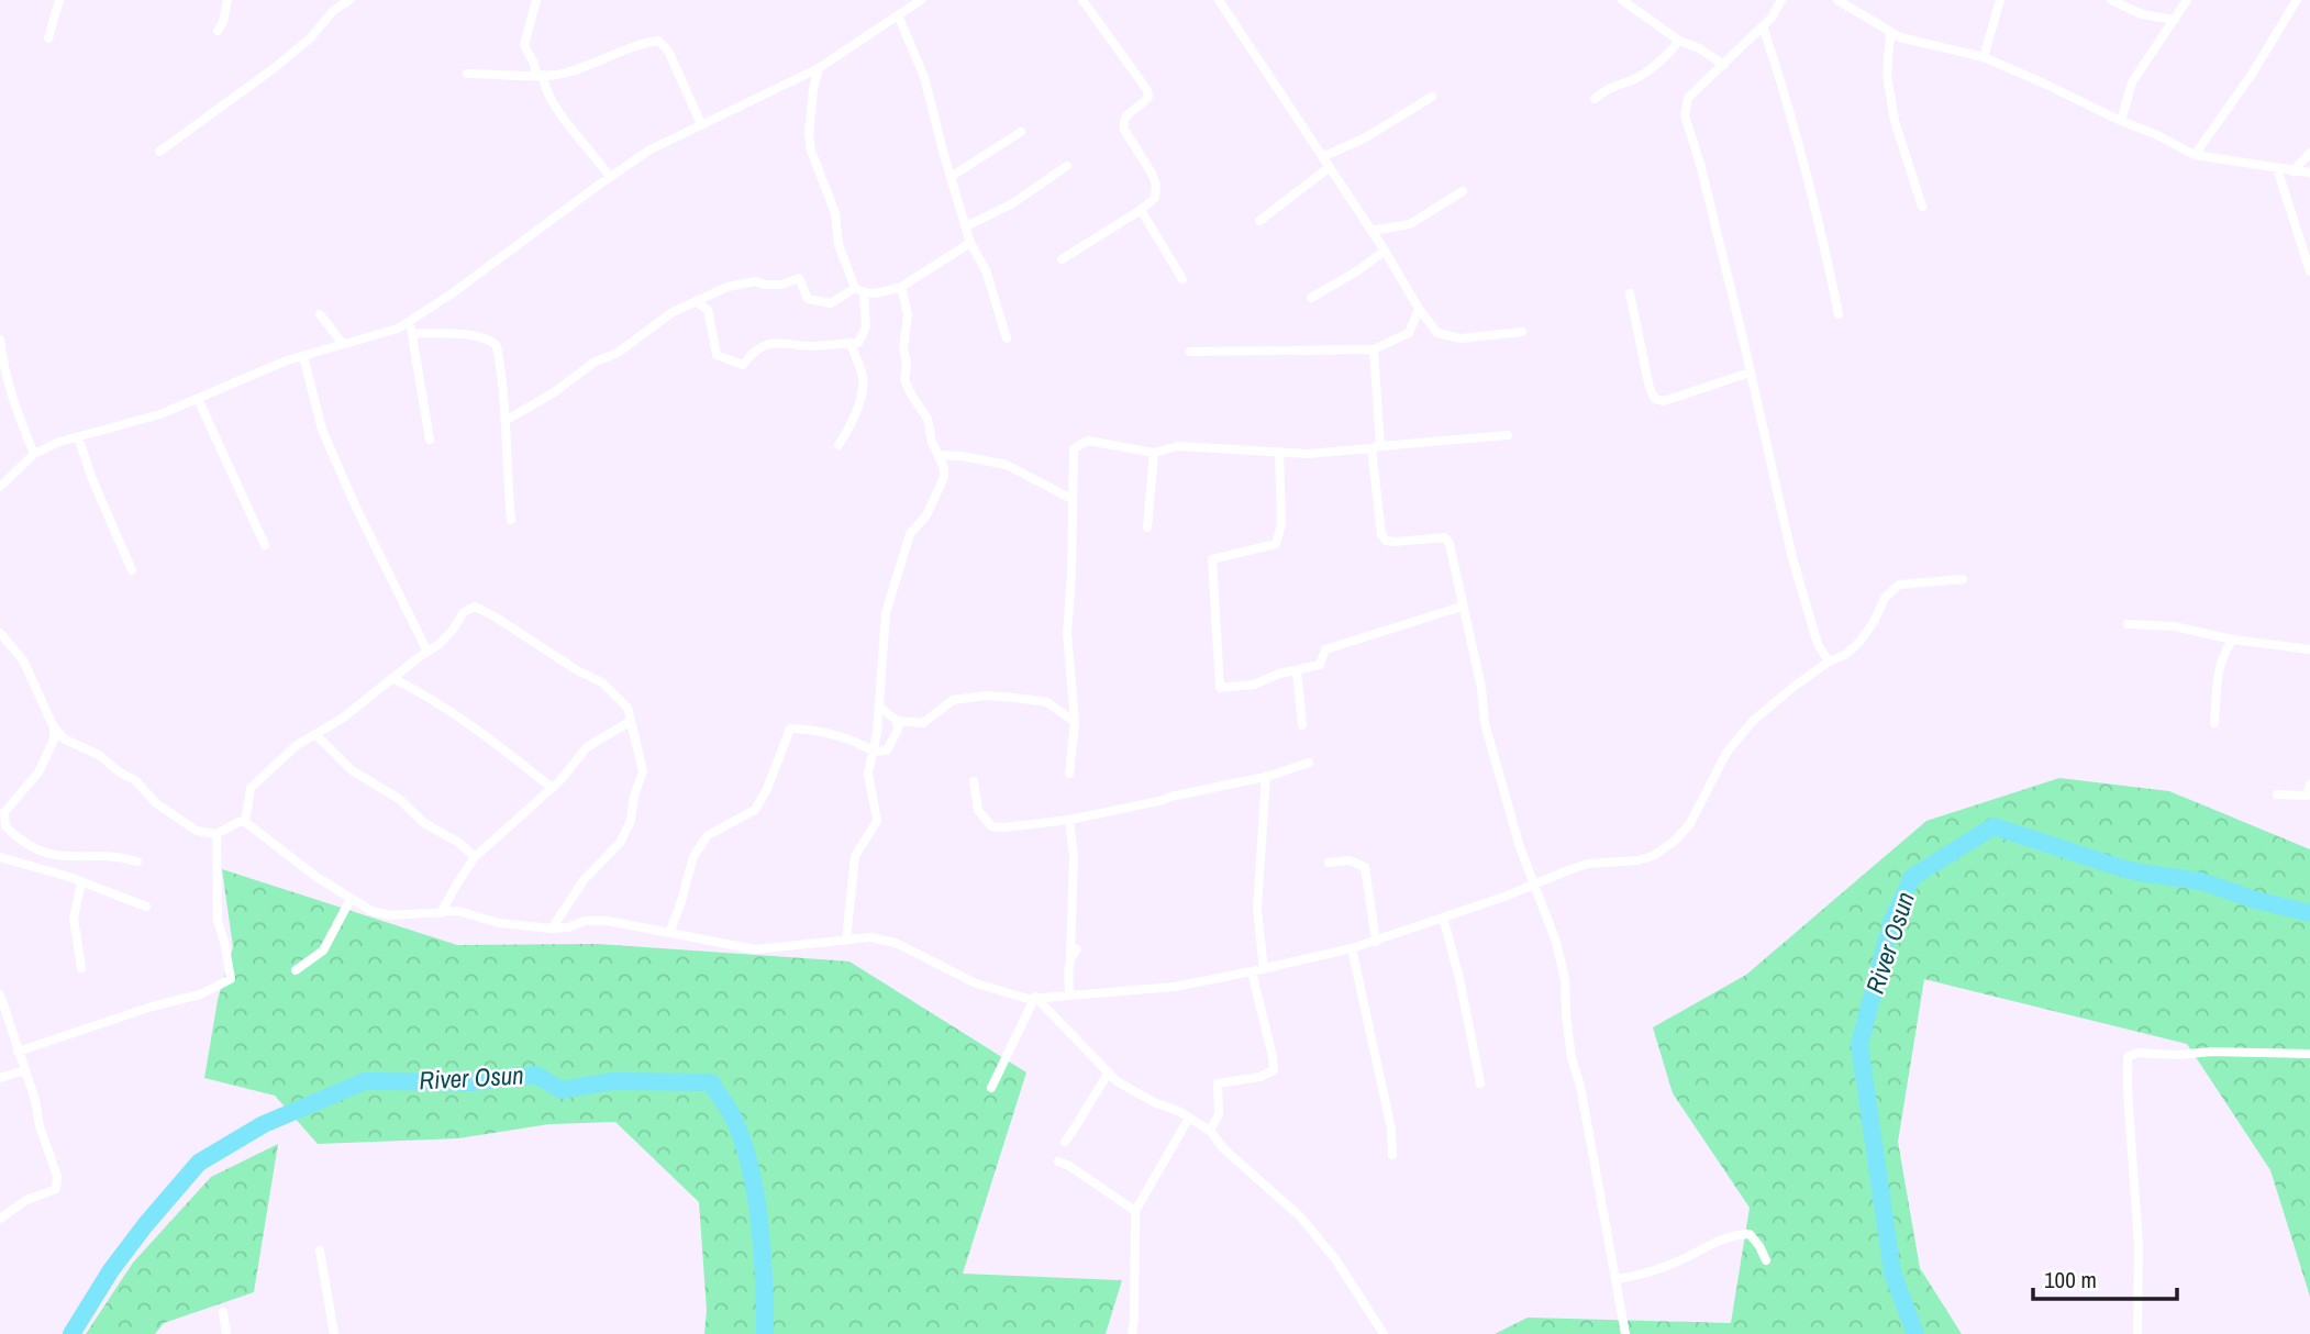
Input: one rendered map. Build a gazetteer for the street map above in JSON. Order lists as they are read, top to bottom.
{
  "water": ["River Osun"],
  "scale_bar": "100 m"
}
